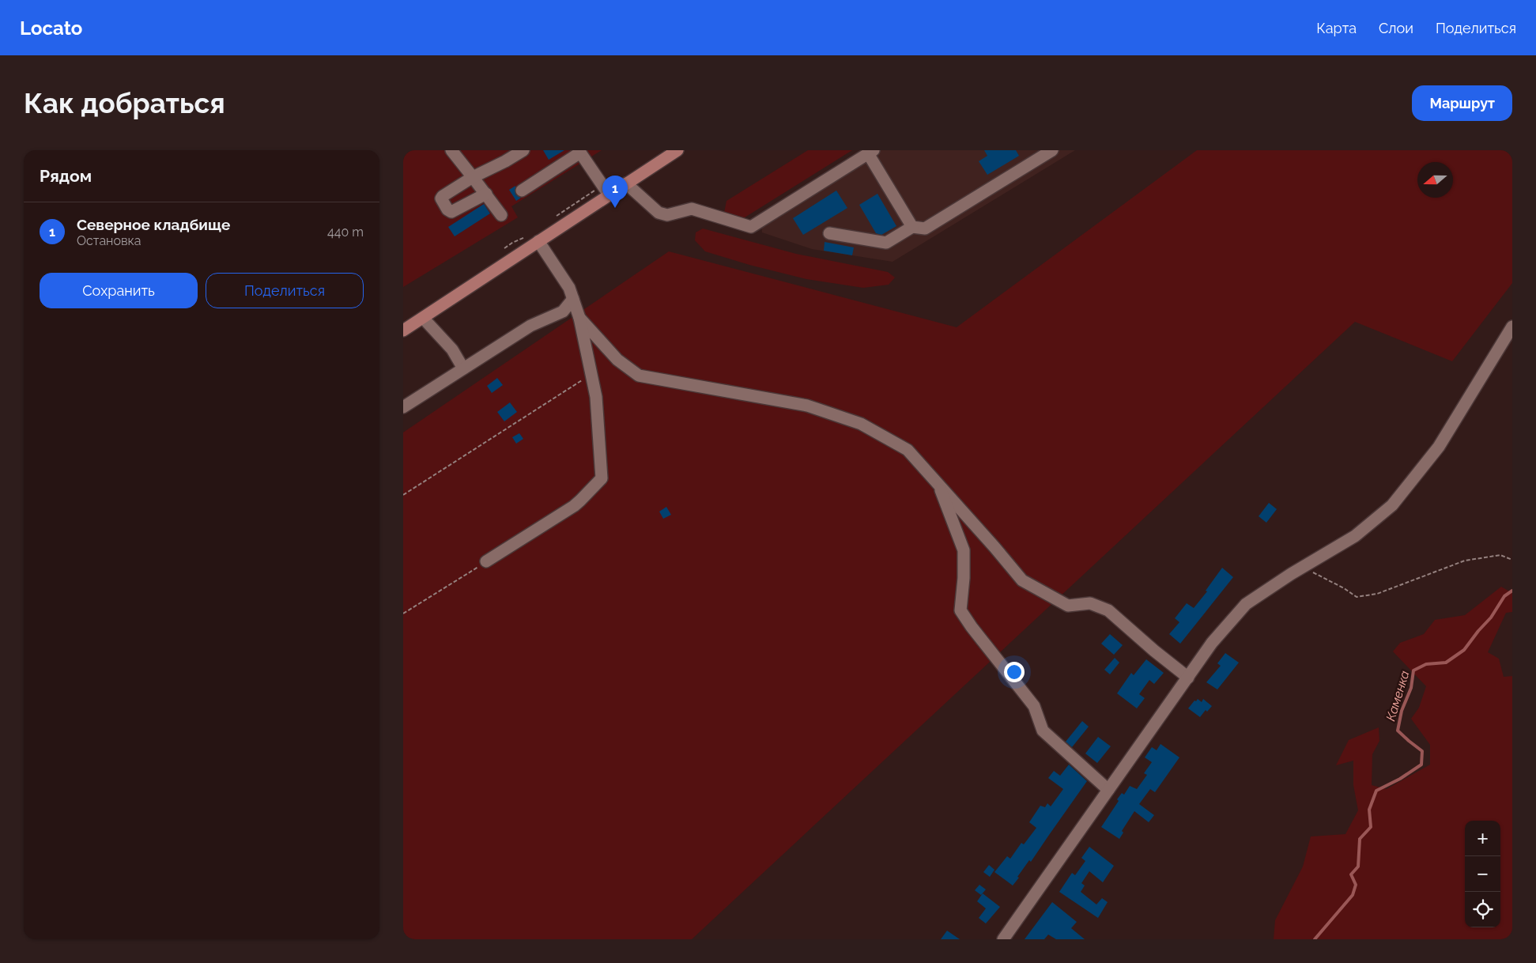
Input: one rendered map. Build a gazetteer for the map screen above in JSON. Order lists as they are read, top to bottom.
{
  "water": ["Каменка"],
  "north": "left",
  "page": {
    "header": "Locato",
    "nav": ["Карта", "Слои", "Поделиться"],
    "buttons": [
      "Маршрут",
      ["Сохранить", "Поделиться"]
    ],
    "title": "Как добраться",
    "heading": "Рядом",
    "pins": "1",
    "list": [
      {
        "mark": "1",
        "name": "Северное кладбище",
        "note": "Остановка",
        "value": "440 m"
      }
    ],
    "map_buttons": ["+", "−"]
  }
}
